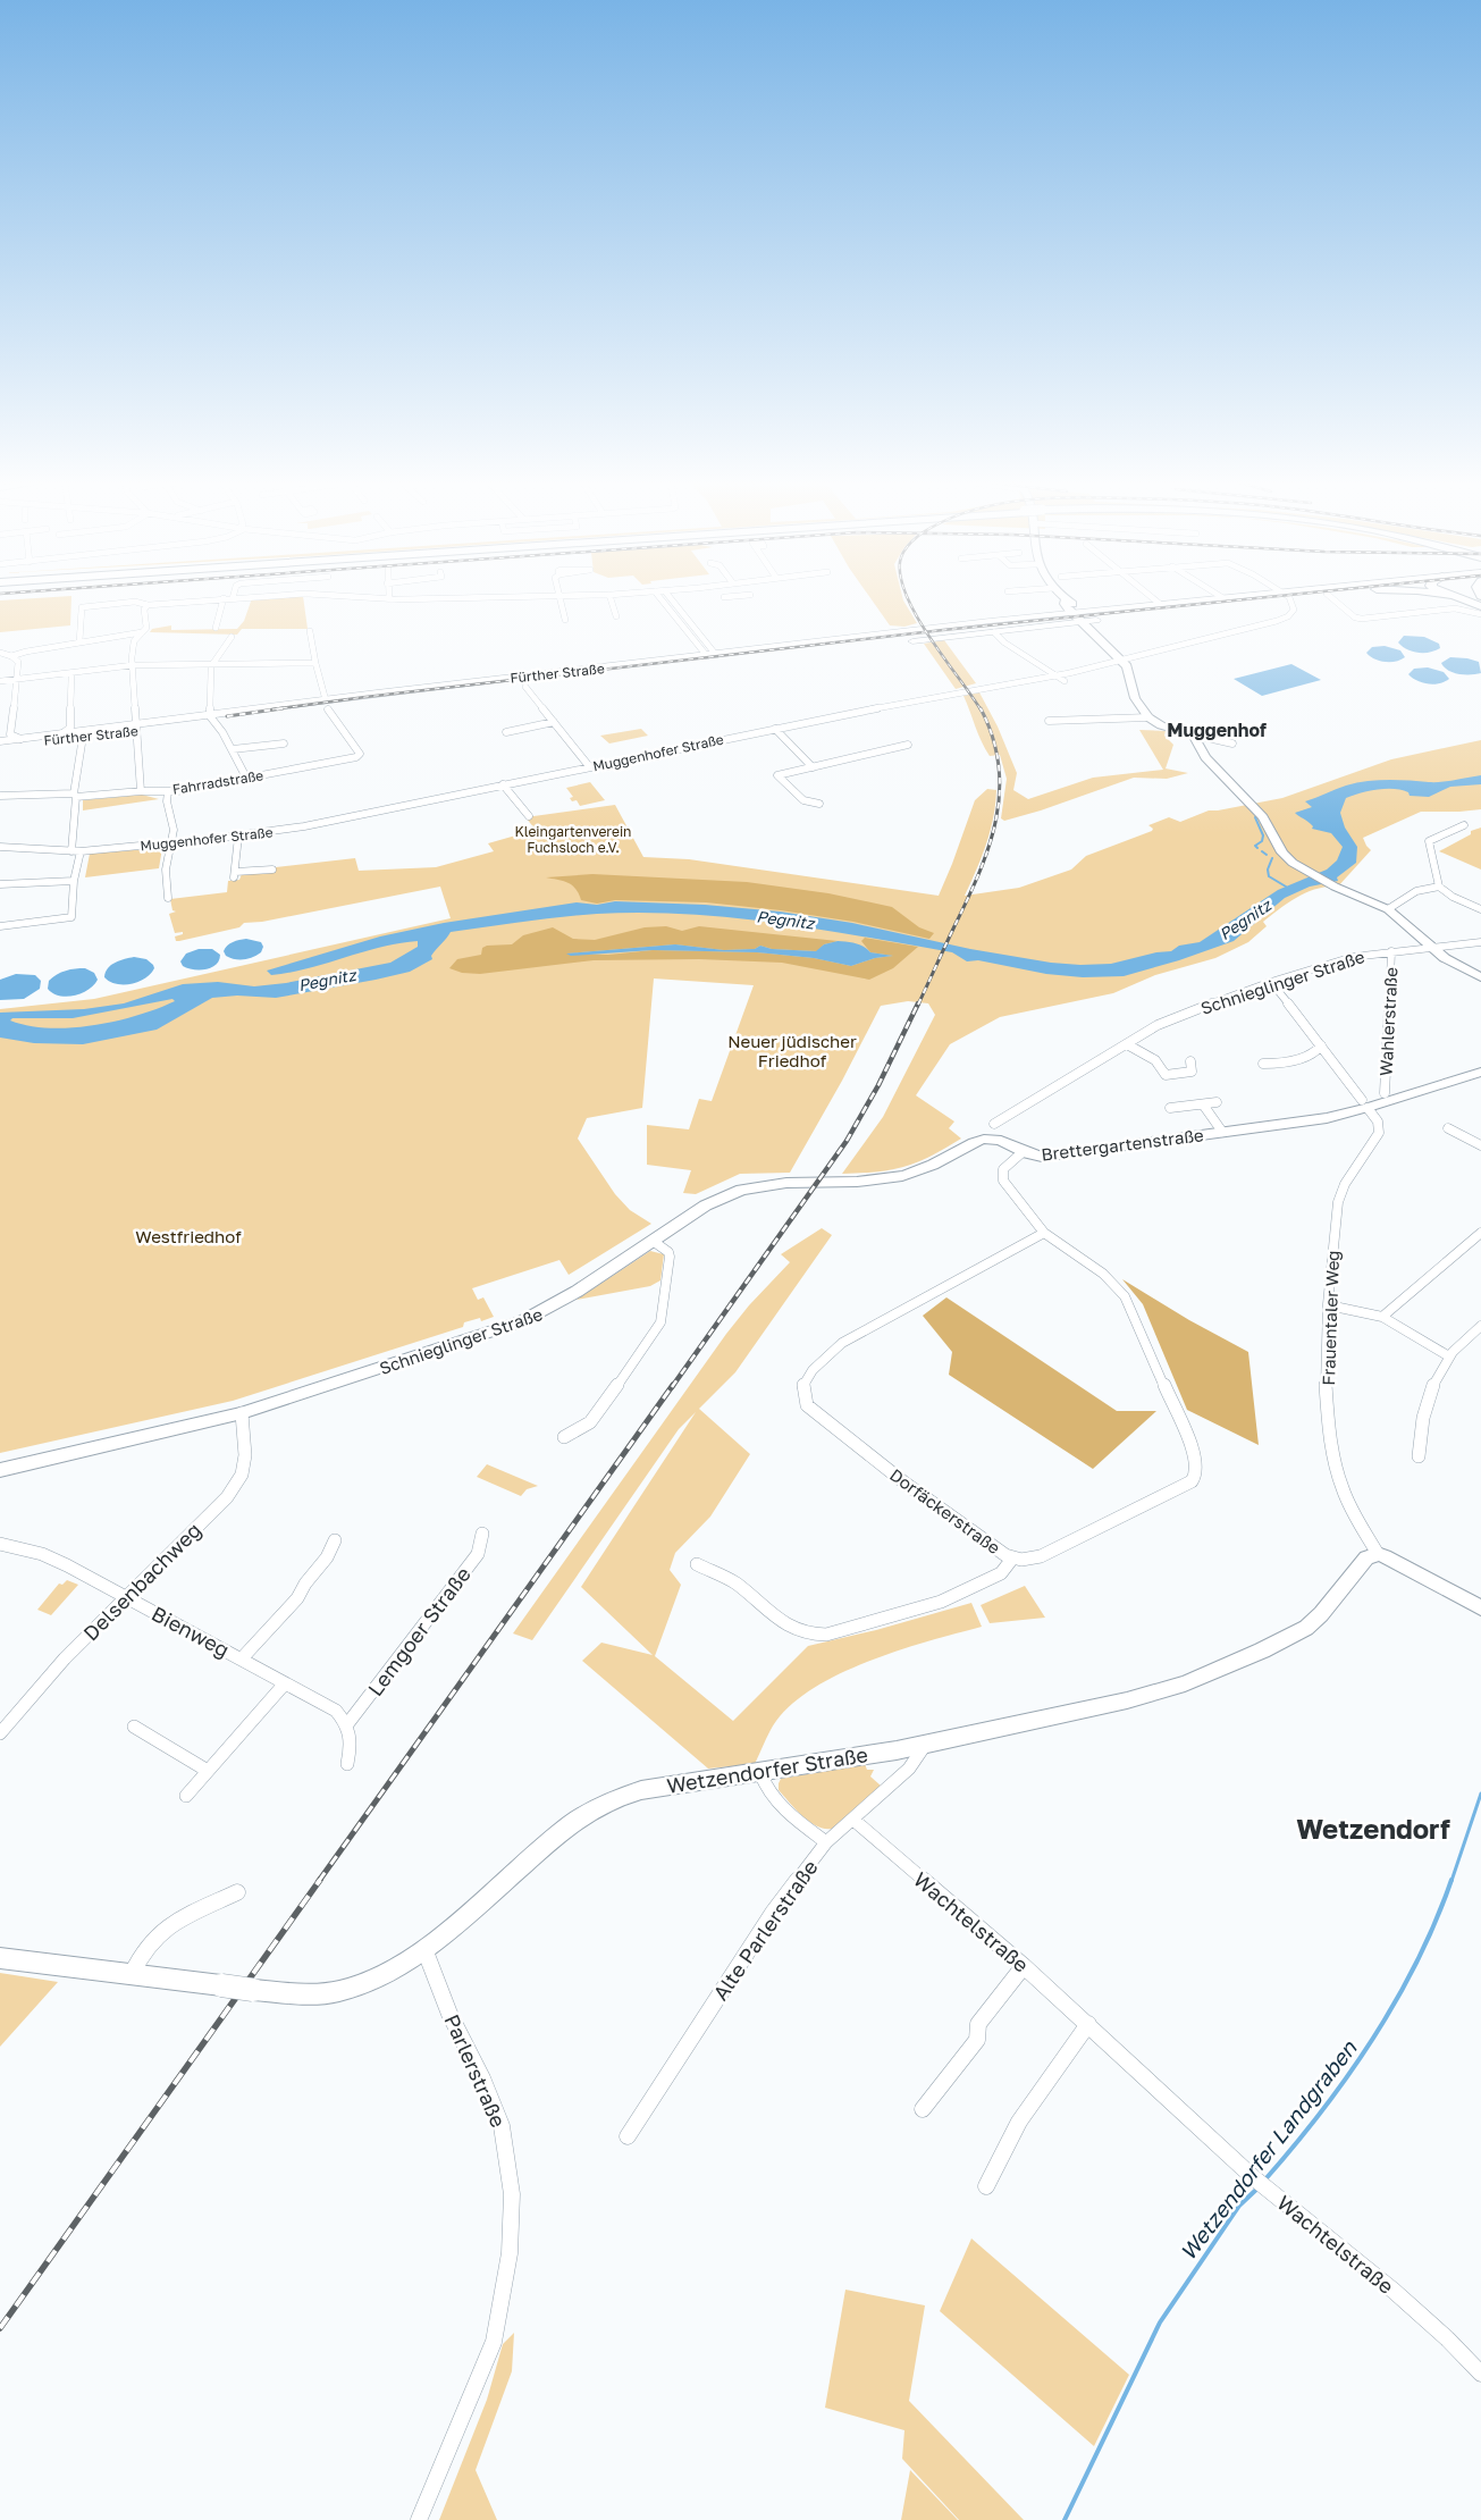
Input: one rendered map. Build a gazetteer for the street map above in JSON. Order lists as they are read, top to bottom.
{
  "streets": {
    "main road": [
      "Fürther Straße",
      "Schnieglinger Straße",
      "Brettergartenstraße",
      "Wetzendorfer Straße"
    ],
    "street": [
      "Muggenhofer Straße",
      "Fahrradstraße",
      "Wahlerstraße",
      "Frauentaler Weg",
      "Dorfäckerstraße",
      "Delsenbachweg",
      "Bienweg",
      "Lemgoer Straße",
      "Wachtelstraße",
      "Alte Parlerstraße",
      "Parlerstraße"
    ]
  },
  "crossings": [
    ["Schnieglinger Straße", "Wahlerstraße"],
    ["Schnieglinger Straße", "Brettergartenstraße"],
    ["Schnieglinger Straße", "Dorfäckerstraße"],
    ["Schnieglinger Straße", "Delsenbachweg"],
    ["Brettergartenstraße", "Frauentaler Weg"],
    ["Brettergartenstraße", "Dorfäckerstraße"],
    ["Frauentaler Weg", "Wetzendorfer Straße"],
    ["Delsenbachweg", "Bienweg"],
    ["Bienweg", "Lemgoer Straße"],
    ["Wetzendorfer Straße", "Alte Parlerstraße"],
    ["Wetzendorfer Straße", "Parlerstraße"],
    ["Wachtelstraße", "Alte Parlerstraße"]
  ],
  "districts": ["Muggenhof", "Wetzendorf"],
  "water": ["Pegnitz", "Wetzendorfer Landgraben"],
  "parks": ["Kleingartenverein Fuchsloch e.V.", "Neuer jüdischer Friedhof", "Westfriedhof"]
}
